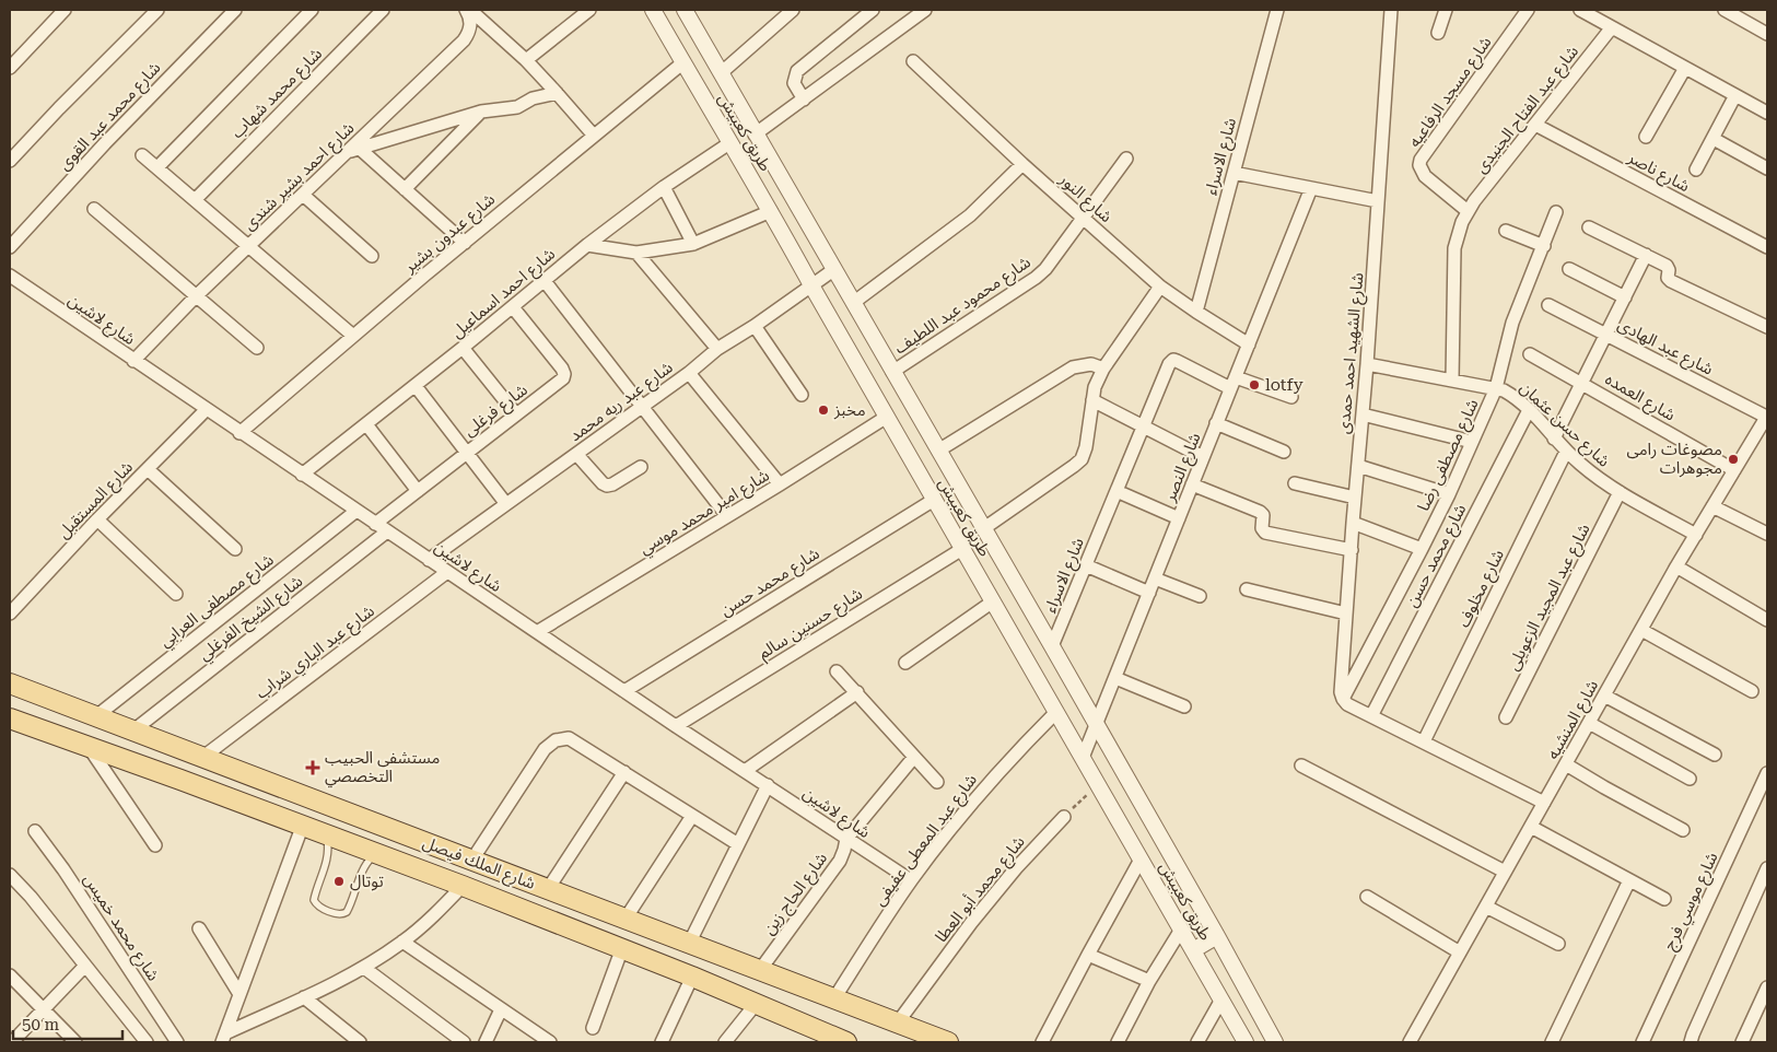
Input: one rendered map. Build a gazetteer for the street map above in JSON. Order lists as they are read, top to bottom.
{
  "streets": {
    "main road": ["شارع الملك فيصل"],
    "street": [
      "شارع مسجد الرفاعيه",
      "شارع محمد شهاب",
      "شارع عبد الفتاح الجنيدى",
      "شارع محمد عبد القوى",
      "طريق كعبيش",
      "شارع الاسراء",
      "شارع ناصر",
      "شارع احمد بشير شندى",
      "شارع النور",
      "شارع عبدون بشير",
      "شارع احمد اسماعيل",
      "شارع محمود عبد اللطيف",
      "شارع لاشين",
      "شارع عبد الهادى",
      "شارع الشهيد احمد حمدى",
      "شارع العمده",
      "شارع عبد ريه محمد",
      "شارع فرغلى",
      "شارع حسن عثمان",
      "شارع مصطفى رضا",
      "شارع النصر",
      "شارع المستقبل",
      "شارع امير محمد موسي",
      "شارع محمد حسن",
      "شارع مخلوف",
      "شارع عبد المجيد الزعويلى",
      "شارع مصطفى العرابي",
      "شارع الشيخ الفرغلي",
      "شارع حسنين سالم",
      "شارع عبد الباري شراب",
      "شارع المنشيه",
      "شارع عبد المعطى عفيفى",
      "شارع محمد أبو العطا",
      "شارع الحاج زين",
      "شارع موسي فرج",
      "شارع محمد خميس"
    ]
  },
  "crossings": [
    ["شارع مسجد الرفاعيه", "شارع عبد الفتاح الجنيدى"],
    ["شارع عبد الفتاح الجنيدى", "شارع ناصر"],
    ["شارع عبد الفتاح الجنيدى", "شارع حسن عثمان"],
    ["طريق كعبيش", "شارع الاسراء"],
    ["طريق كعبيش", "شارع عبدون بشير"],
    ["طريق كعبيش", "شارع احمد اسماعيل"],
    ["طريق كعبيش", "شارع محمود عبد اللطيف"],
    ["طريق كعبيش", "شارع عبد ريه محمد"],
    ["طريق كعبيش", "شارع النصر"],
    ["طريق كعبيش", "شارع امير محمد موسي"],
    ["طريق كعبيش", "شارع محمد حسن"],
    ["طريق كعبيش", "شارع حسنين سالم"],
    ["طريق كعبيش", "شارع عبد المعطى عفيفى"],
    ["شارع الاسراء", "شارع النور"],
    ["شارع الاسراء", "شارع النصر"],
    ["شارع احمد بشير شندى", "شارع لاشين"],
    ["شارع النور", "شارع محمود عبد اللطيف"],
    ["شارع النور", "شارع النصر"],
    ["شارع عبدون بشير", "شارع لاشين"],
    ["شارع احمد اسماعيل", "شارع لاشين"],
    ["شارع احمد اسماعيل", "شارع فرغلى"],
    ["شارع لاشين", "شارع عبد ريه محمد"],
    ["شارع لاشين", "شارع فرغلى"],
    ["شارع لاشين", "شارع المستقبل"],
    ["شارع لاشين", "شارع امير محمد موسي"],
    ["شارع لاشين", "شارع محمد حسن"],
    ["شارع لاشين", "شارع مصطفى العرابي"],
    ["شارع لاشين", "شارع الشيخ الفرغلي"],
    ["شارع لاشين", "شارع حسنين سالم"],
    ["شارع لاشين", "شارع عبد الباري شراب"],
    ["شارع لاشين", "شارع عبد المعطى عفيفى"],
    ["شارع لاشين", "شارع الحاج زين"],
    ["شارع عبد الهادى", "شارع المنشيه"],
    ["شارع الشهيد احمد حمدى", "شارع حسن عثمان"],
    ["شارع الشهيد احمد حمدى", "شارع مصطفى رضا"],
    ["شارع العمده", "شارع المنشيه"],
    ["شارع حسن عثمان", "شارع مصطفى رضا"],
    ["شارع حسن عثمان", "شارع محمد حسن"],
    ["شارع حسن عثمان", "شارع مخلوف"],
    ["شارع حسن عثمان", "شارع عبد المجيد الزعويلى"],
    ["شارع حسن عثمان", "شارع المنشيه"],
    ["شارع مصطفى العرابي", "شارع الملك فيصل"],
    ["شارع الشيخ الفرغلي", "شارع الملك فيصل"],
    ["شارع عبد الباري شراب", "شارع الملك فيصل"],
    ["شارع عبد المعطى عفيفى", "شارع الملك فيصل"],
    ["شارع الملك فيصل", "شارع محمد أبو العطا"],
    ["شارع الملك فيصل", "شارع الحاج زين"]
  ],
  "places": {
    "other": [
      "lotfy",
      "مخبز",
      "مصوغات رامى مجوهرات",
      "توتال"
    ],
    "health": ["مستشفى الحبيب التخصصي"]
  },
  "scale_bar": "50 m"
}
